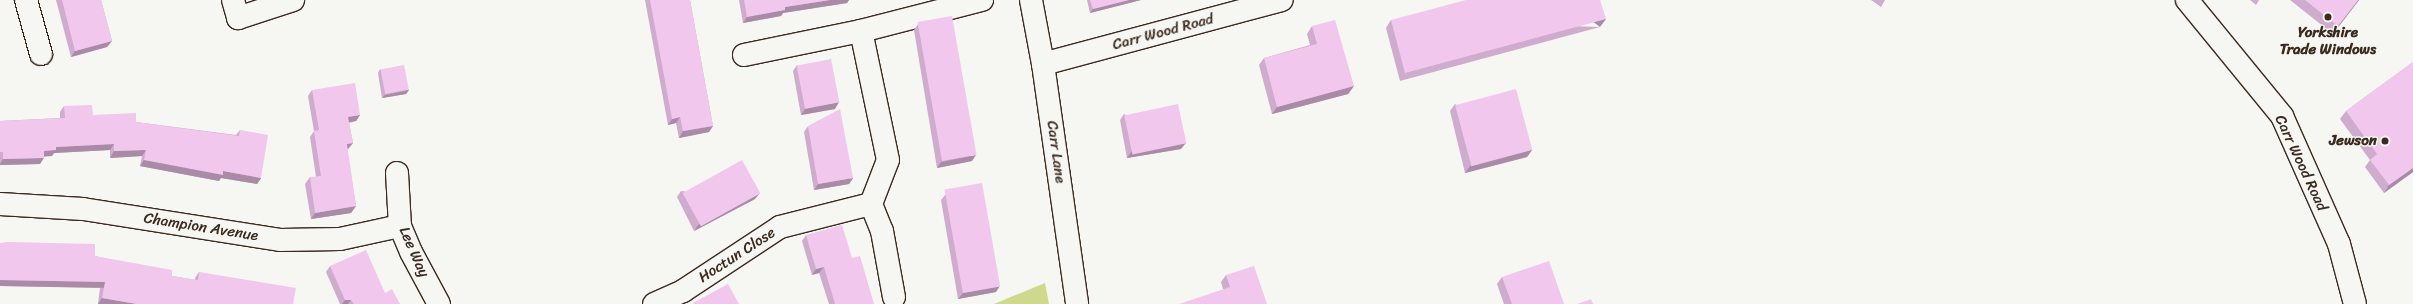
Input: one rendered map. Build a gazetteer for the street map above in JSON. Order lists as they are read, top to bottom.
{
  "streets": {
    "street": [
      "Carr Wood Road",
      "Carr Lane",
      "Champion Avenue",
      "Lee Way",
      "Hoctun Close"
    ]
  },
  "crossings": [
    ["Carr Wood Road", "Carr Lane"],
    ["Champion Avenue", "Lee Way"]
  ],
  "places": ["Yorkshire Trade Windows", "Jewson"]
}
